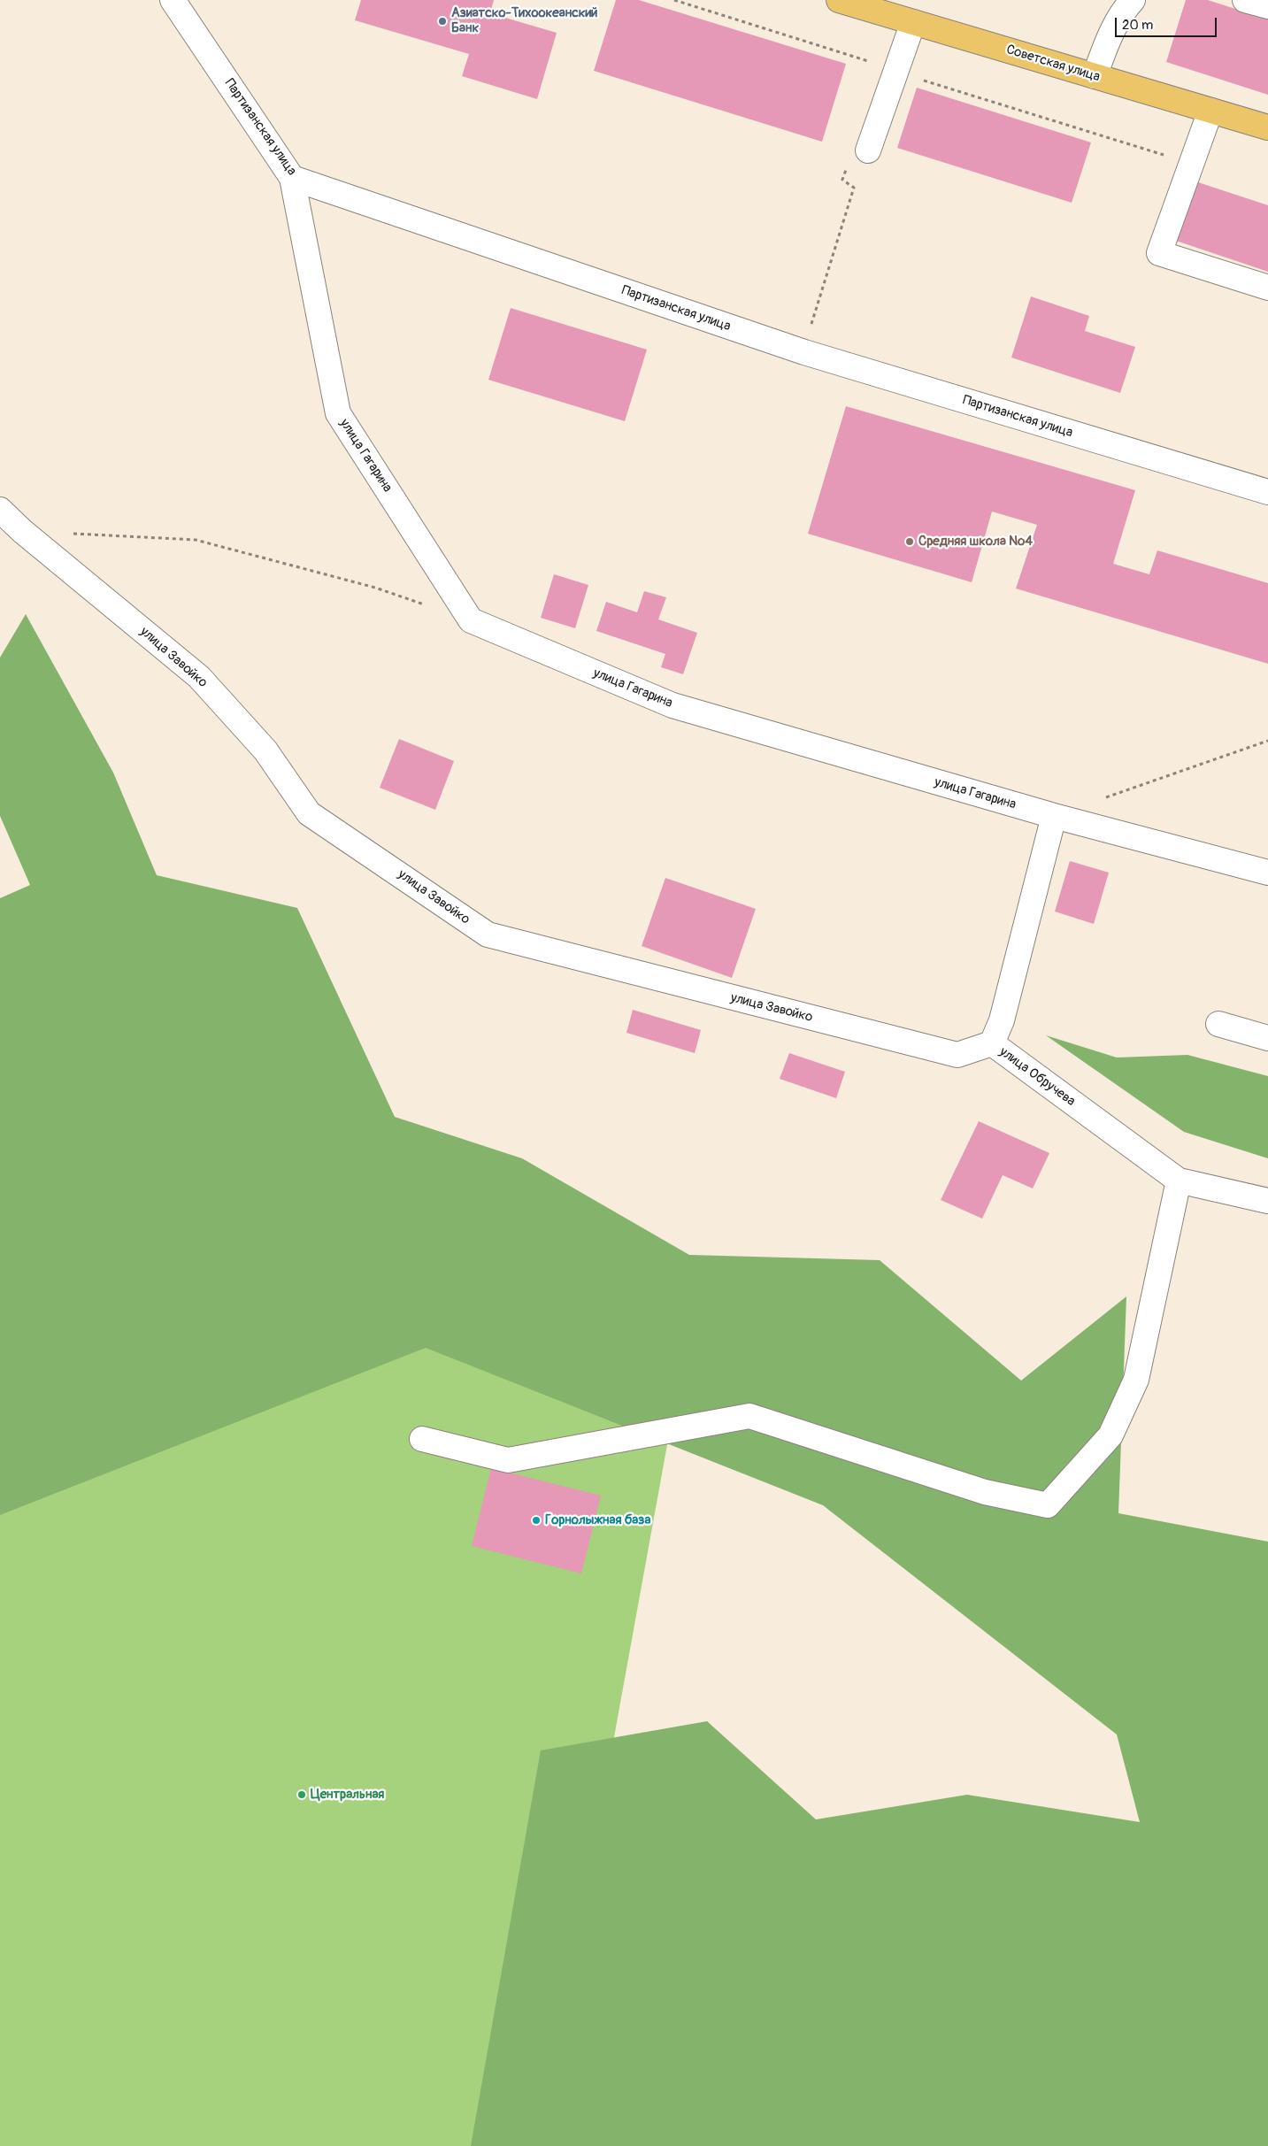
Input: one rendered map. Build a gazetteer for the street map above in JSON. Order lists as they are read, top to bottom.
{
  "streets": {
    "main road": ["Советская улица"],
    "street": [
      "Партизанская улица",
      "улица Гагарина",
      "улица Завойко",
      "улица Обручева"
    ]
  },
  "crossings": [
    ["Партизанская улица", "улица Гагарина"],
    ["улица Завойко", "улица Обручева"]
  ],
  "places": [
    "Азиатско-Тихоокеанский Банк",
    "Средняя школа №4",
    "Горнолыжная база",
    "Центральная"
  ],
  "scale_bar": "20 m"
}
